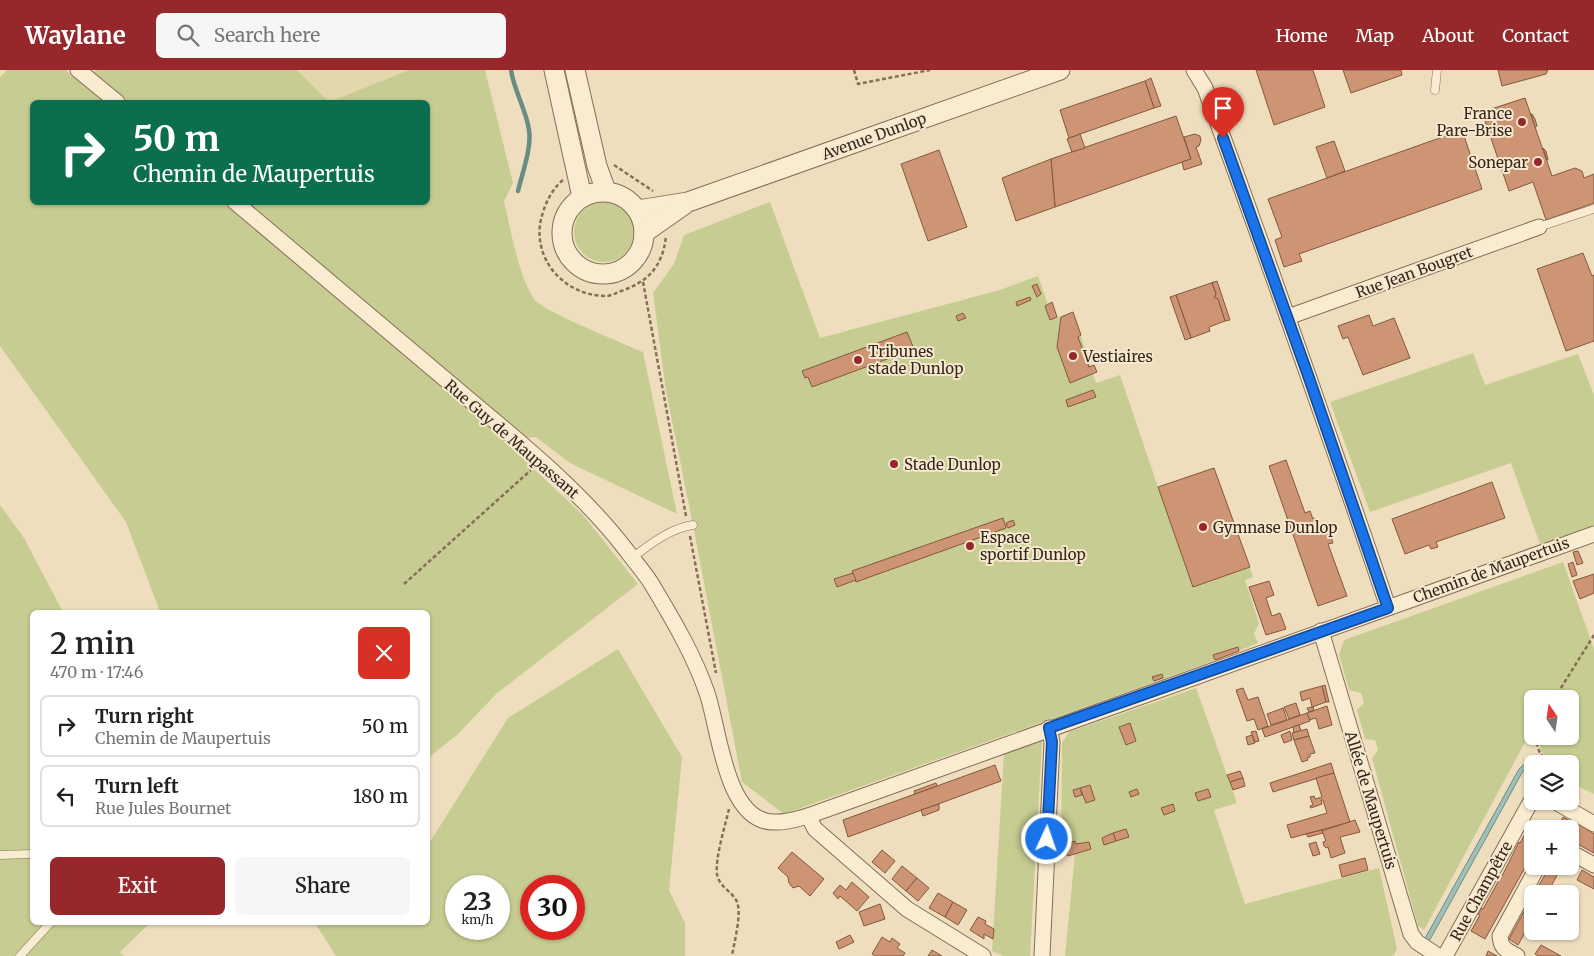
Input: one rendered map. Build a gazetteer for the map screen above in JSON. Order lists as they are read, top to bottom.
{
  "streets": {
    "street": [
      "Avenue Dunlop",
      "Rue Jean Bougret",
      "Rue Guy de Maupassant",
      "Chemin de Maupertuis",
      "Allée de Maupertuis",
      "Rue Champêtre"
    ]
  },
  "crossings": [
    ["Rue Guy de Maupassant", "Chemin de Maupertuis"],
    ["Chemin de Maupertuis", "Allée de Maupertuis"]
  ],
  "places": [
    "France Pare-Brise",
    "Sonepar",
    "Vestiaires",
    "Tribunes stade Dunlop",
    "Stade Dunlop",
    "Gymnase Dunlop",
    "Espace sportif Dunlop"
  ],
  "north": "top",
  "page": {
    "header": "Waylane",
    "search": "Search here",
    "nav": [
      "Home",
      "Map",
      "About",
      "Contact"
    ],
    "turn": ["50 m", "Chemin de Maupertuis"],
    "heading": ["2 min", "470 m · 17:46"],
    "map_buttons": ["+", "−"],
    "list": [
      {
        "name": "Turn right",
        "note": "Chemin de Maupertuis",
        "value": "50 m"
      },
      {
        "name": "Turn left",
        "note": "Rue Jules Bournet",
        "value": "180 m"
      }
    ],
    "buttons": ["Exit", "Share"],
    "speed": "23 km/h",
    "limit": "30"
  }
}
